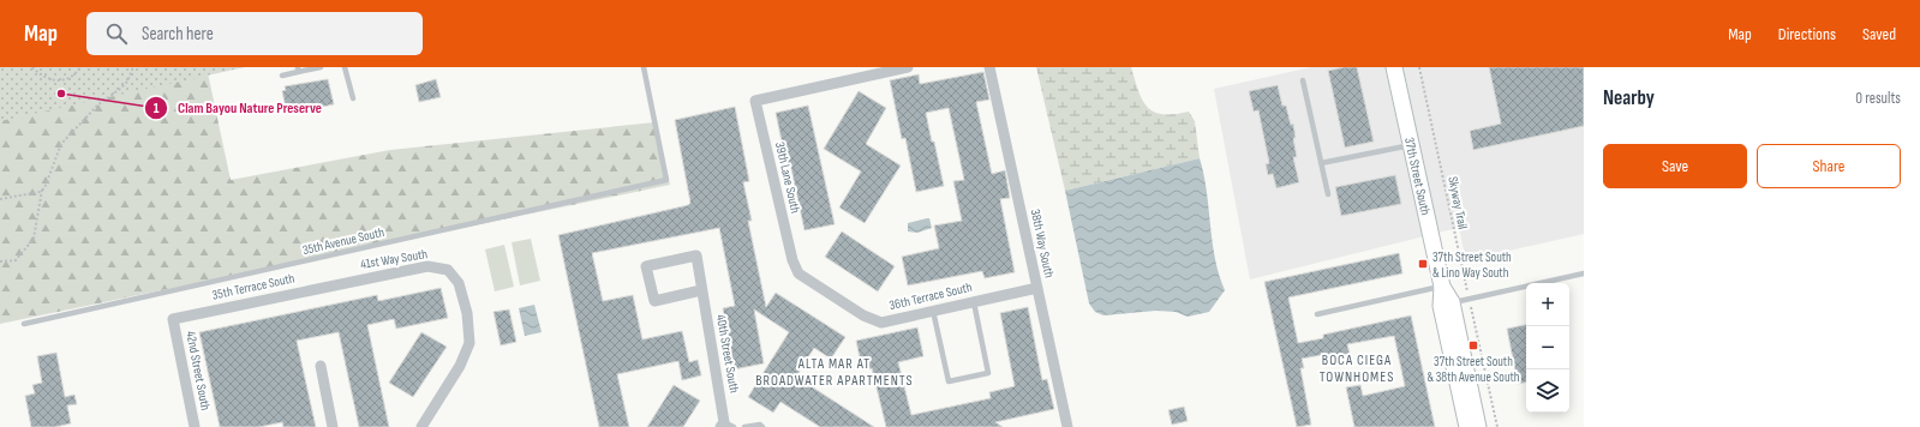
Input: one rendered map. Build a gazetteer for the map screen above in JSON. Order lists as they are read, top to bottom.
{
  "streets": {
    "street": [
      "37th Street South",
      "39th Lane South",
      "38th Way South",
      "41st Way South",
      "35th Terrace South",
      "36th Terrace South",
      "40th Street South",
      "42nd Street South"
    ],
    "lane": ["35th Avenue South"],
    "path": ["Skyway Trail"]
  },
  "crossings": [
    ["39th Lane South", "36th Terrace South"],
    ["38th Way South", "36th Terrace South"],
    ["41st Way South", "35th Terrace South"],
    ["35th Terrace South", "42nd Street South"]
  ],
  "districts": ["BOCA CIEGA TOWNHOMES", "ALTA MAR AT BROADWATER APARTMENTS"],
  "places": {
    "other": ["Clam Bayou Nature Preserve"],
    "transit": ["37th Street South & Lino Way South", "37th Street South & 38th Avenue South"]
  },
  "page": {
    "header": "Map",
    "search": "Search here",
    "nav": ["Map", "Directions", "Saved"],
    "heading": ["Nearby", "0 results"],
    "buttons": ["Save", "Share"],
    "map_buttons": ["+", "−"]
  }
}
